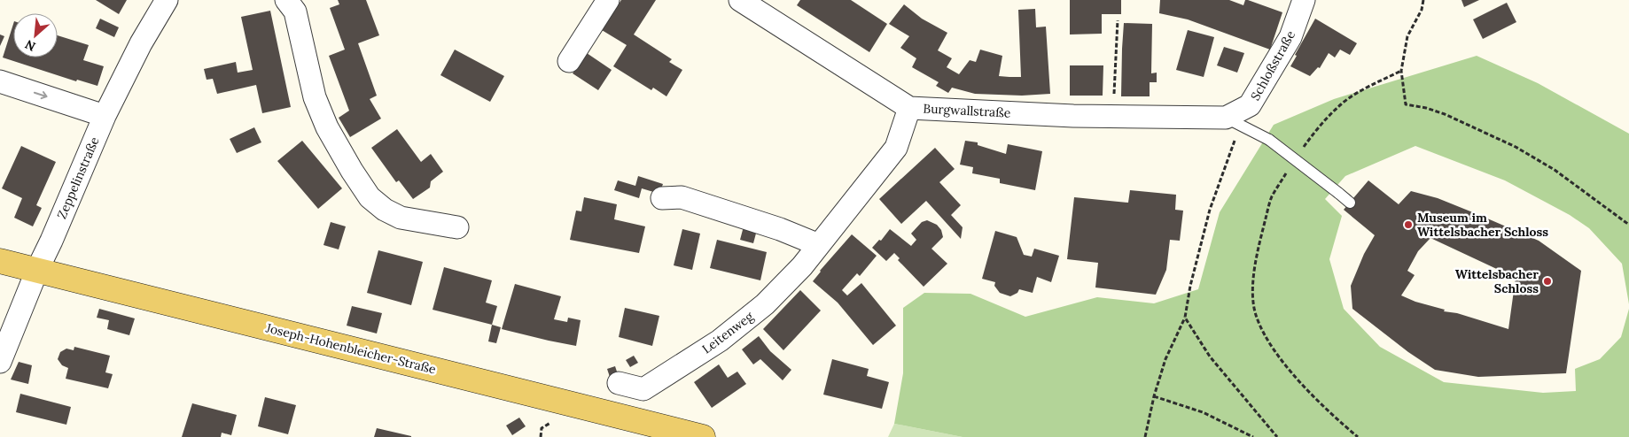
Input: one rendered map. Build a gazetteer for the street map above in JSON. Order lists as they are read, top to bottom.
{
  "streets": {
    "main road": ["Joseph-Hohenbleicher-Straße"],
    "street": [
      "Schloßstraße",
      "Burgwallstraße",
      "Zeppelinstraße",
      "Leitenweg"
    ]
  },
  "crossings": [
    ["Schloßstraße", "Burgwallstraße"],
    ["Burgwallstraße", "Leitenweg"],
    ["Zeppelinstraße", "Joseph-Hohenbleicher-Straße"]
  ],
  "places": ["Museum im Wittelsbacher Schloss", "Wittelsbacher Schloss"],
  "north": "bottom left"
}
